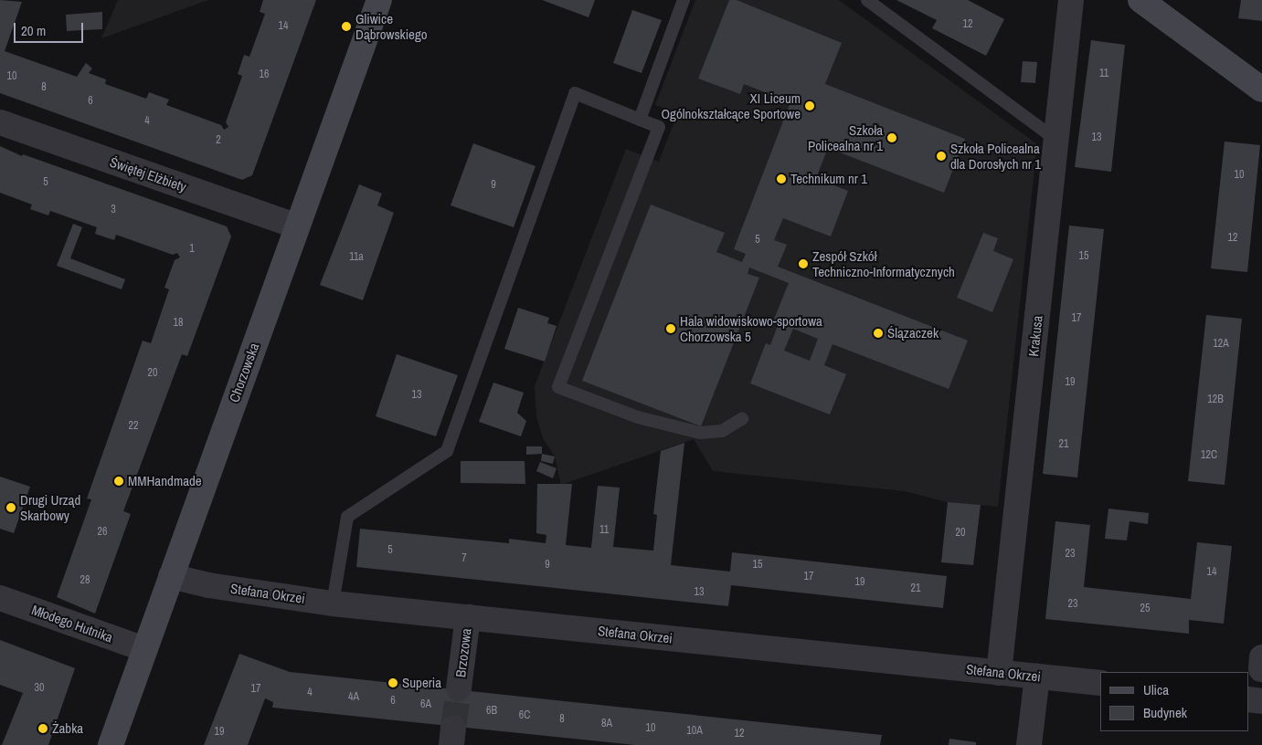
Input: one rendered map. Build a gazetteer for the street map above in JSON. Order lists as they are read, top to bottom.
{
  "streets": {
    "main road": ["Chorzowska"],
    "street": [
      "Świętej Elżbiety",
      "Krakusa",
      "Stefana Okrzei",
      "Młodego Hutnika",
      "Brzozowa"
    ]
  },
  "crossings": [
    ["Świętej Elżbiety", "Chorzowska"],
    ["Krakusa", "Stefana Okrzei"],
    ["Chorzowska", "Stefana Okrzei"],
    ["Chorzowska", "Młodego Hutnika"],
    ["Stefana Okrzei", "Brzozowa"]
  ],
  "places": [
    "Gliwice Dąbrowskiego",
    "XI Liceum Ogólnokształcące Sportowe",
    "Szkoła Policealna nr 1",
    "Szkoła Policealna dla Dorosłych nr 1",
    "Technikum nr 1",
    "Zespół Szkół Techniczno-Informatycznych",
    "Hala widowiskowo-sportowa Chorzowska 5",
    "Ślązaczek",
    "MMHandmade",
    "Drugi Urząd Skarbowy",
    "Superia",
    "Żabka"
  ],
  "house_numbers": [
    "12",
    "14",
    "11",
    "16",
    "10",
    "8",
    "6",
    "4",
    "13",
    "2",
    "10",
    "5",
    "9",
    "3",
    "12",
    "5",
    "1",
    "15",
    "11a",
    "17",
    "18",
    "12A",
    "20",
    "19",
    "13",
    "12B",
    "22",
    "21",
    "12C",
    "11",
    "26",
    "20",
    "5",
    "23",
    "7",
    "9",
    "15",
    "14",
    "17",
    "28",
    "19",
    "21",
    "13",
    "23",
    "25",
    "30",
    "17",
    "4",
    "4A",
    "6",
    "6A",
    "6B",
    "6C",
    "8",
    "8A",
    "10",
    "10A",
    "19",
    "12"
  ],
  "legend": ["Ulica", "Budynek"],
  "scale_bar": "20 m"
}
